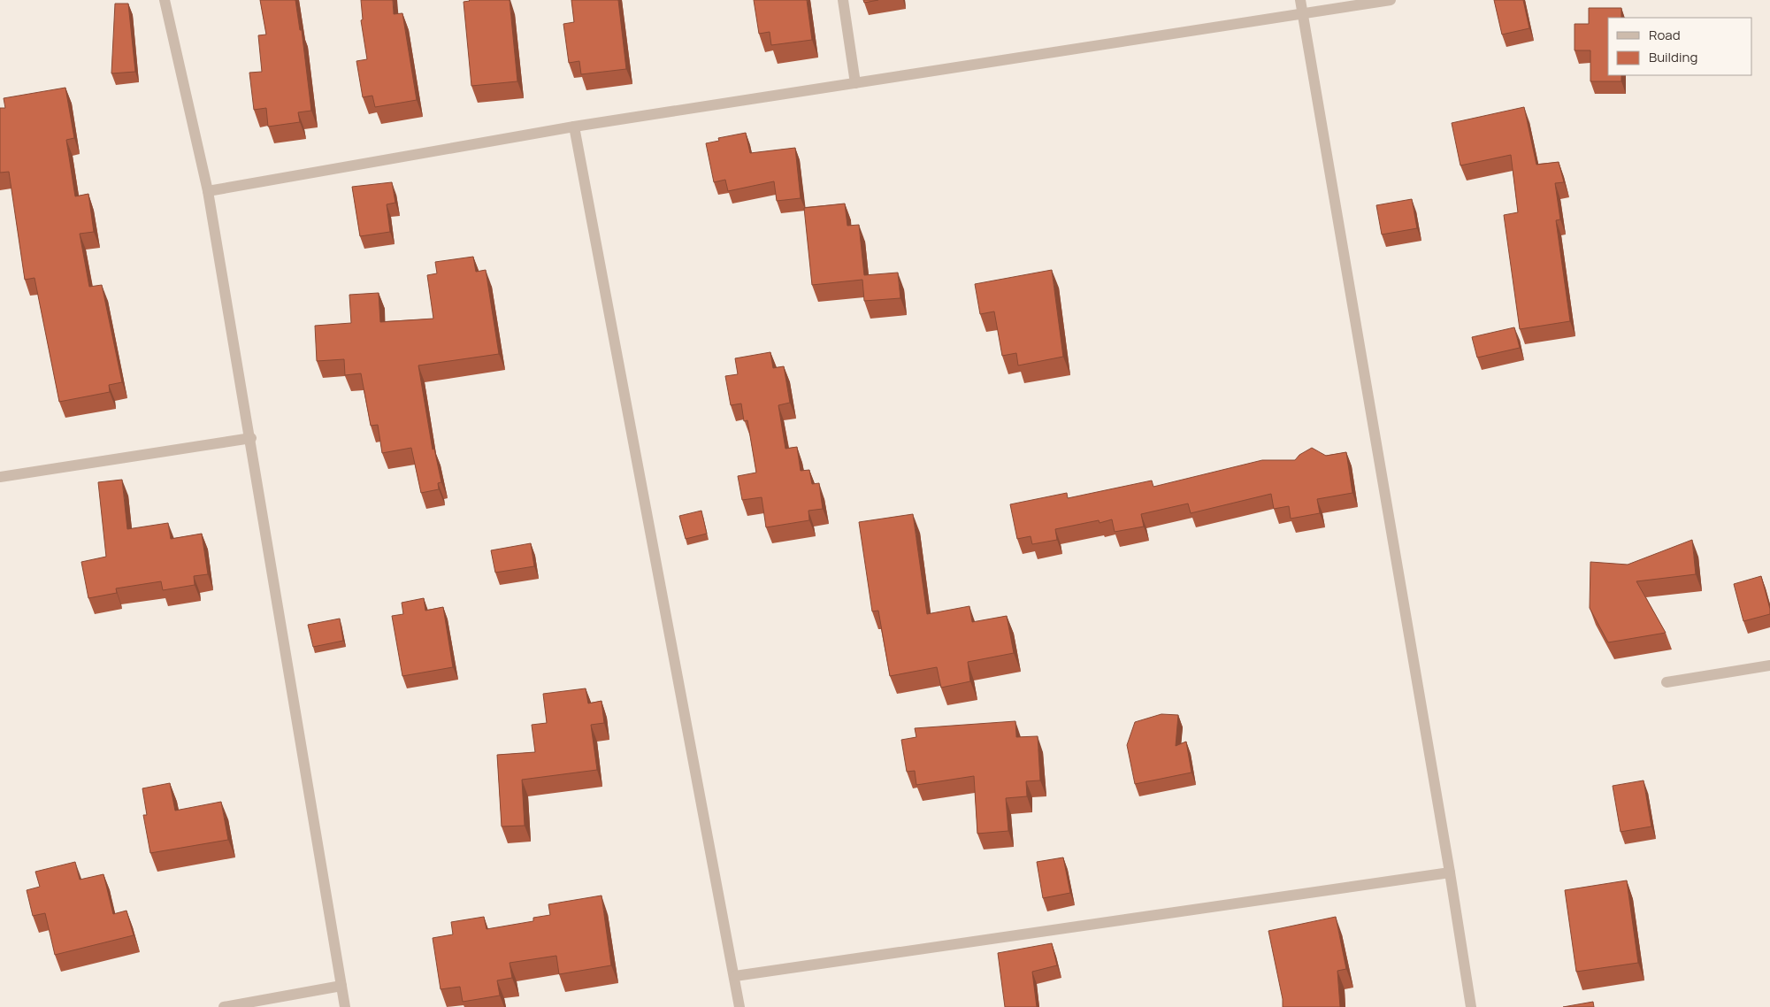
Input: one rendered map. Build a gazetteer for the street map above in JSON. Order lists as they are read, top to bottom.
{
  "legend": ["Road", "Building"]
}
